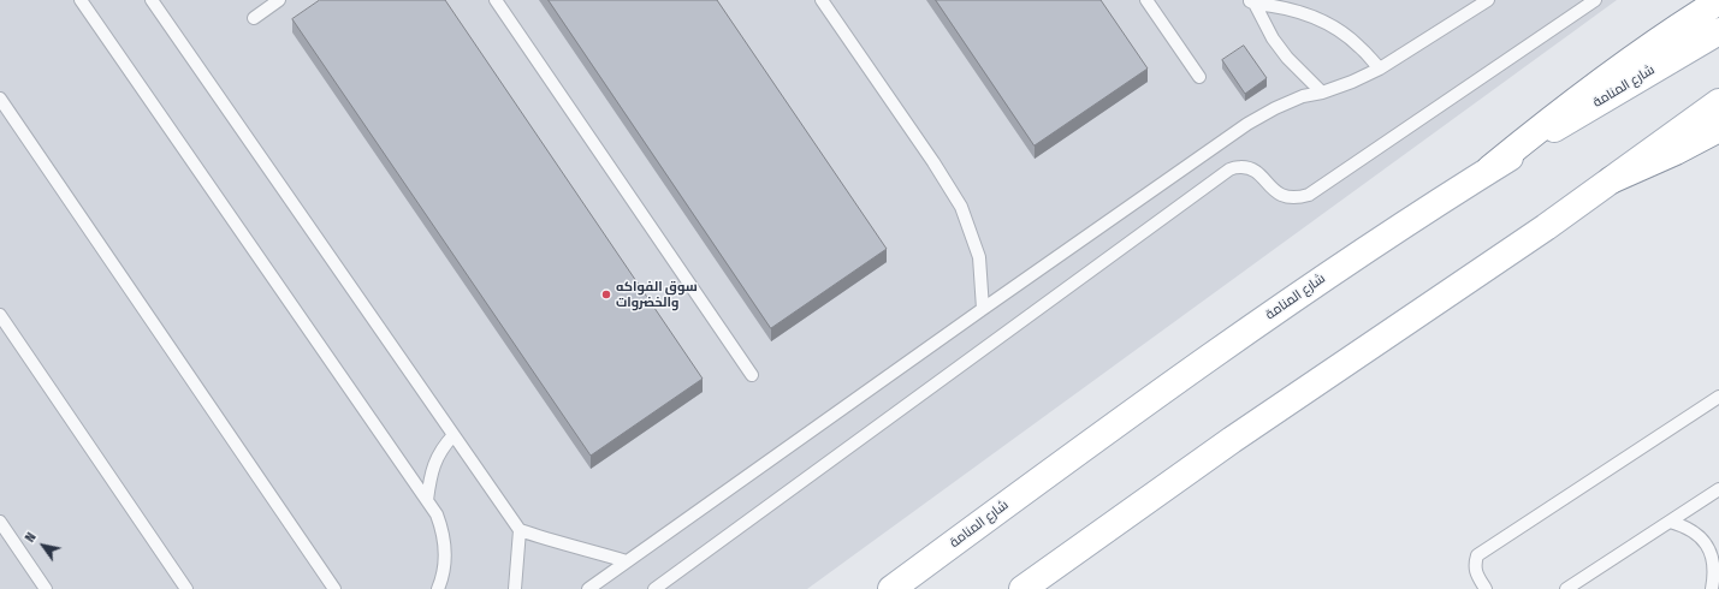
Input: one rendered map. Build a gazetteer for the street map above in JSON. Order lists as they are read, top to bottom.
{
  "streets": {
    "main road": ["شارع المنامة"]
  },
  "places": ["سوق الفواكه والخضروات"],
  "north": "top left"
}
